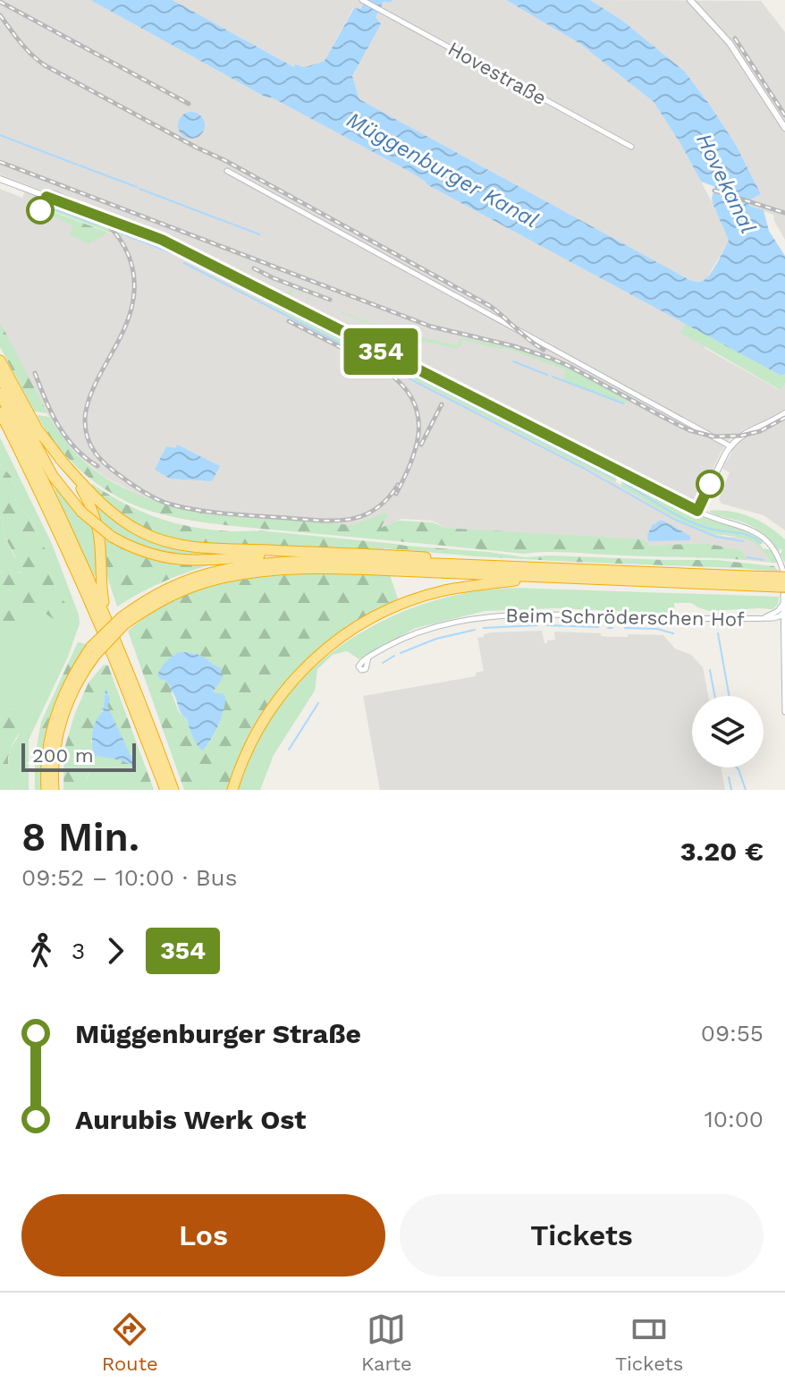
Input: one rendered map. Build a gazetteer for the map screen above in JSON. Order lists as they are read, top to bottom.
{
  "streets": {
    "street": ["Hovestraße", "Beim Schröderschen Hof"]
  },
  "water": ["Müggenburger Kanal", "Hovekanal"],
  "lines": ["bus line 354"],
  "scale_bar": "200 m",
  "page": {
    "on_map": "354",
    "scale": "200 m",
    "heading": ["8 Min.", "09:52 – 10:00 · Bus", "3.20 €"],
    "legs": ["3", "354"],
    "list": [
      {
        "name": "Müggenburger Straße",
        "value": "09:55"
      },
      {
        "name": "Aurubis Werk Ost",
        "value": "10:00"
      }
    ],
    "buttons": ["Los", "Tickets"],
    "tabs": ["Route", "Karte", "Tickets"]
  }
}
